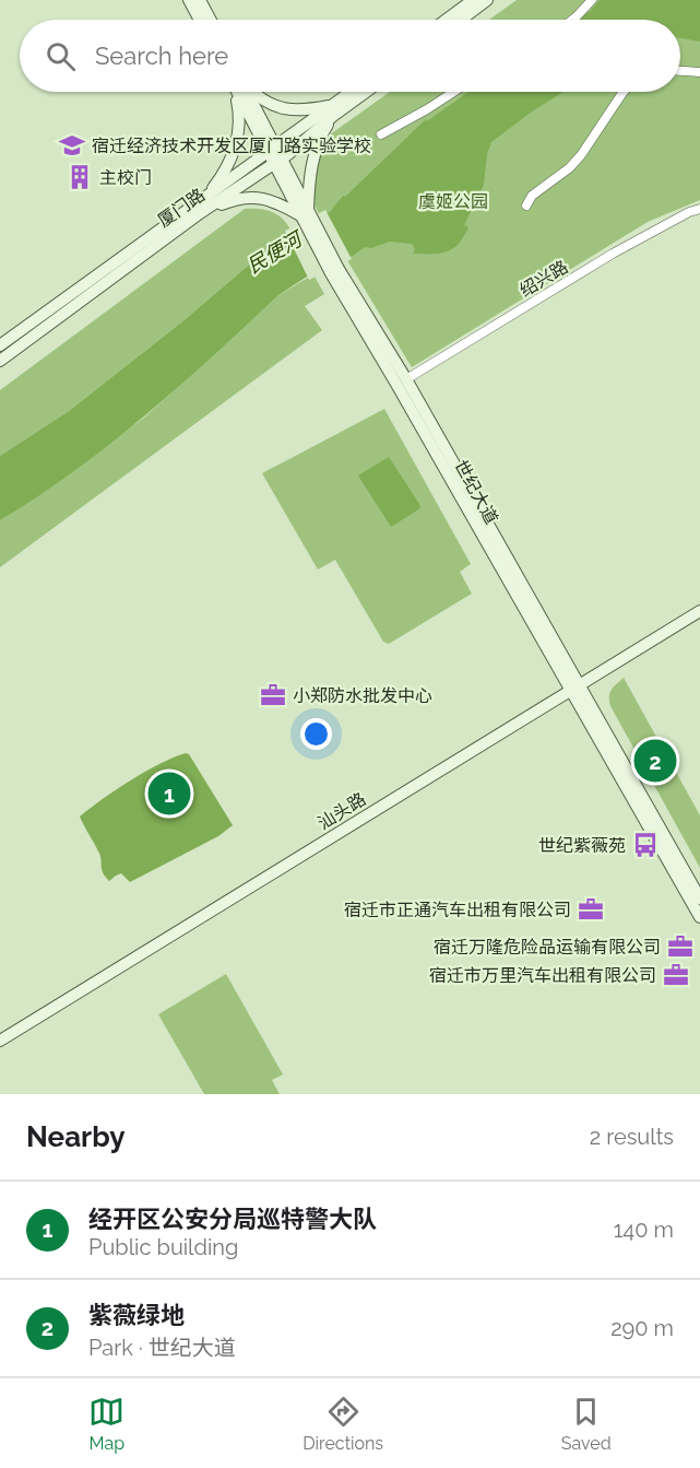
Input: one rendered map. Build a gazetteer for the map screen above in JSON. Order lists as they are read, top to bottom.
{
  "streets": {
    "street": [
      "厦门路",
      "绍兴路",
      "世纪大道",
      "汕头路"
    ]
  },
  "crossings": [
    ["厦门路", "世纪大道"],
    ["绍兴路", "世纪大道"],
    ["世纪大道", "汕头路"]
  ],
  "water": ["民便河"],
  "parks": ["虞姬公园"],
  "places": {
    "school or university": ["宿迁经济技术开发区厦门路实验学校"],
    "building": ["主校门"],
    "office": [
      "小郑防水批发中心",
      "宿迁市正通汽车出租有限公司",
      "宿迁万隆危险品运输有限公司",
      "宿迁市万里汽车出租有限公司"
    ],
    "bus stop": ["世纪紫薇苑"]
  },
  "page": {
    "search": "Search here",
    "pins": ["2", "1"],
    "heading": ["Nearby", "2 results"],
    "list": [
      {
        "mark": "1",
        "name": "经开区公安分局巡特警大队",
        "note": "Public building",
        "value": "140 m"
      },
      {
        "mark": "2",
        "name": "紫薇绿地",
        "note": "Park · 世纪大道",
        "value": "290 m"
      }
    ],
    "nav": ["Map", "Directions", "Saved"]
  }
}
